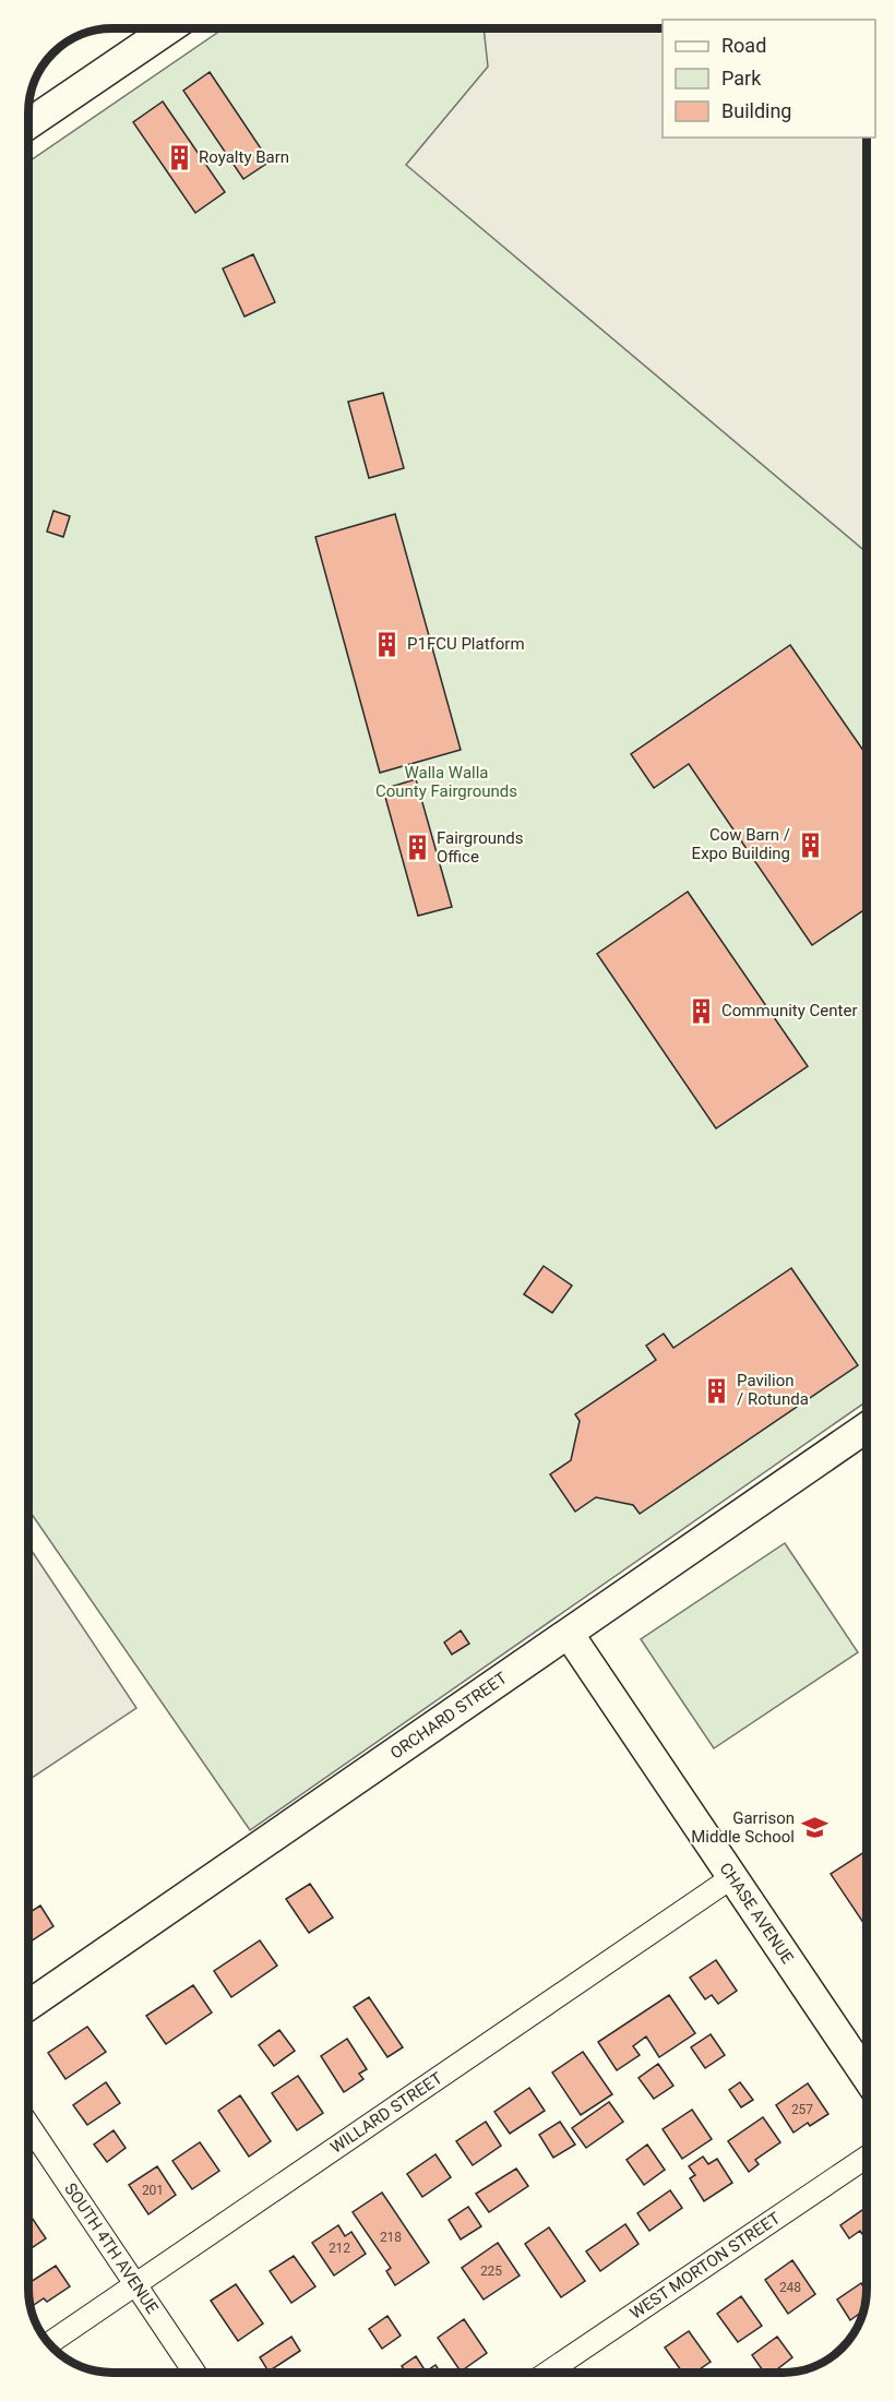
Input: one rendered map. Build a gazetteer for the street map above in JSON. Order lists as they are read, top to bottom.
{
  "streets": {
    "street": [
      "ORCHARD STREET",
      "CHASE AVENUE",
      "WILLARD STREET",
      "SOUTH 4TH AVENUE",
      "WEST MORTON STREET"
    ]
  },
  "crossings": [
    ["ORCHARD STREET", "CHASE AVENUE"],
    ["CHASE AVENUE", "WILLARD STREET"],
    ["WILLARD STREET", "SOUTH 4TH AVENUE"]
  ],
  "parks": ["Walla Walla County Fairgrounds"],
  "places": {
    "building": [
      "Royalty Barn",
      "P1FCU Platform",
      "Cow Barn / Expo Building",
      "Fairgrounds Office",
      "Community Center",
      "Pavilion / Rotunda"
    ],
    "school or university": ["Garrison Middle School"]
  },
  "house_numbers": [
    "257",
    "201",
    "218",
    "212",
    "225",
    "248"
  ],
  "legend": ["Road", "Park", "Building"]
}
